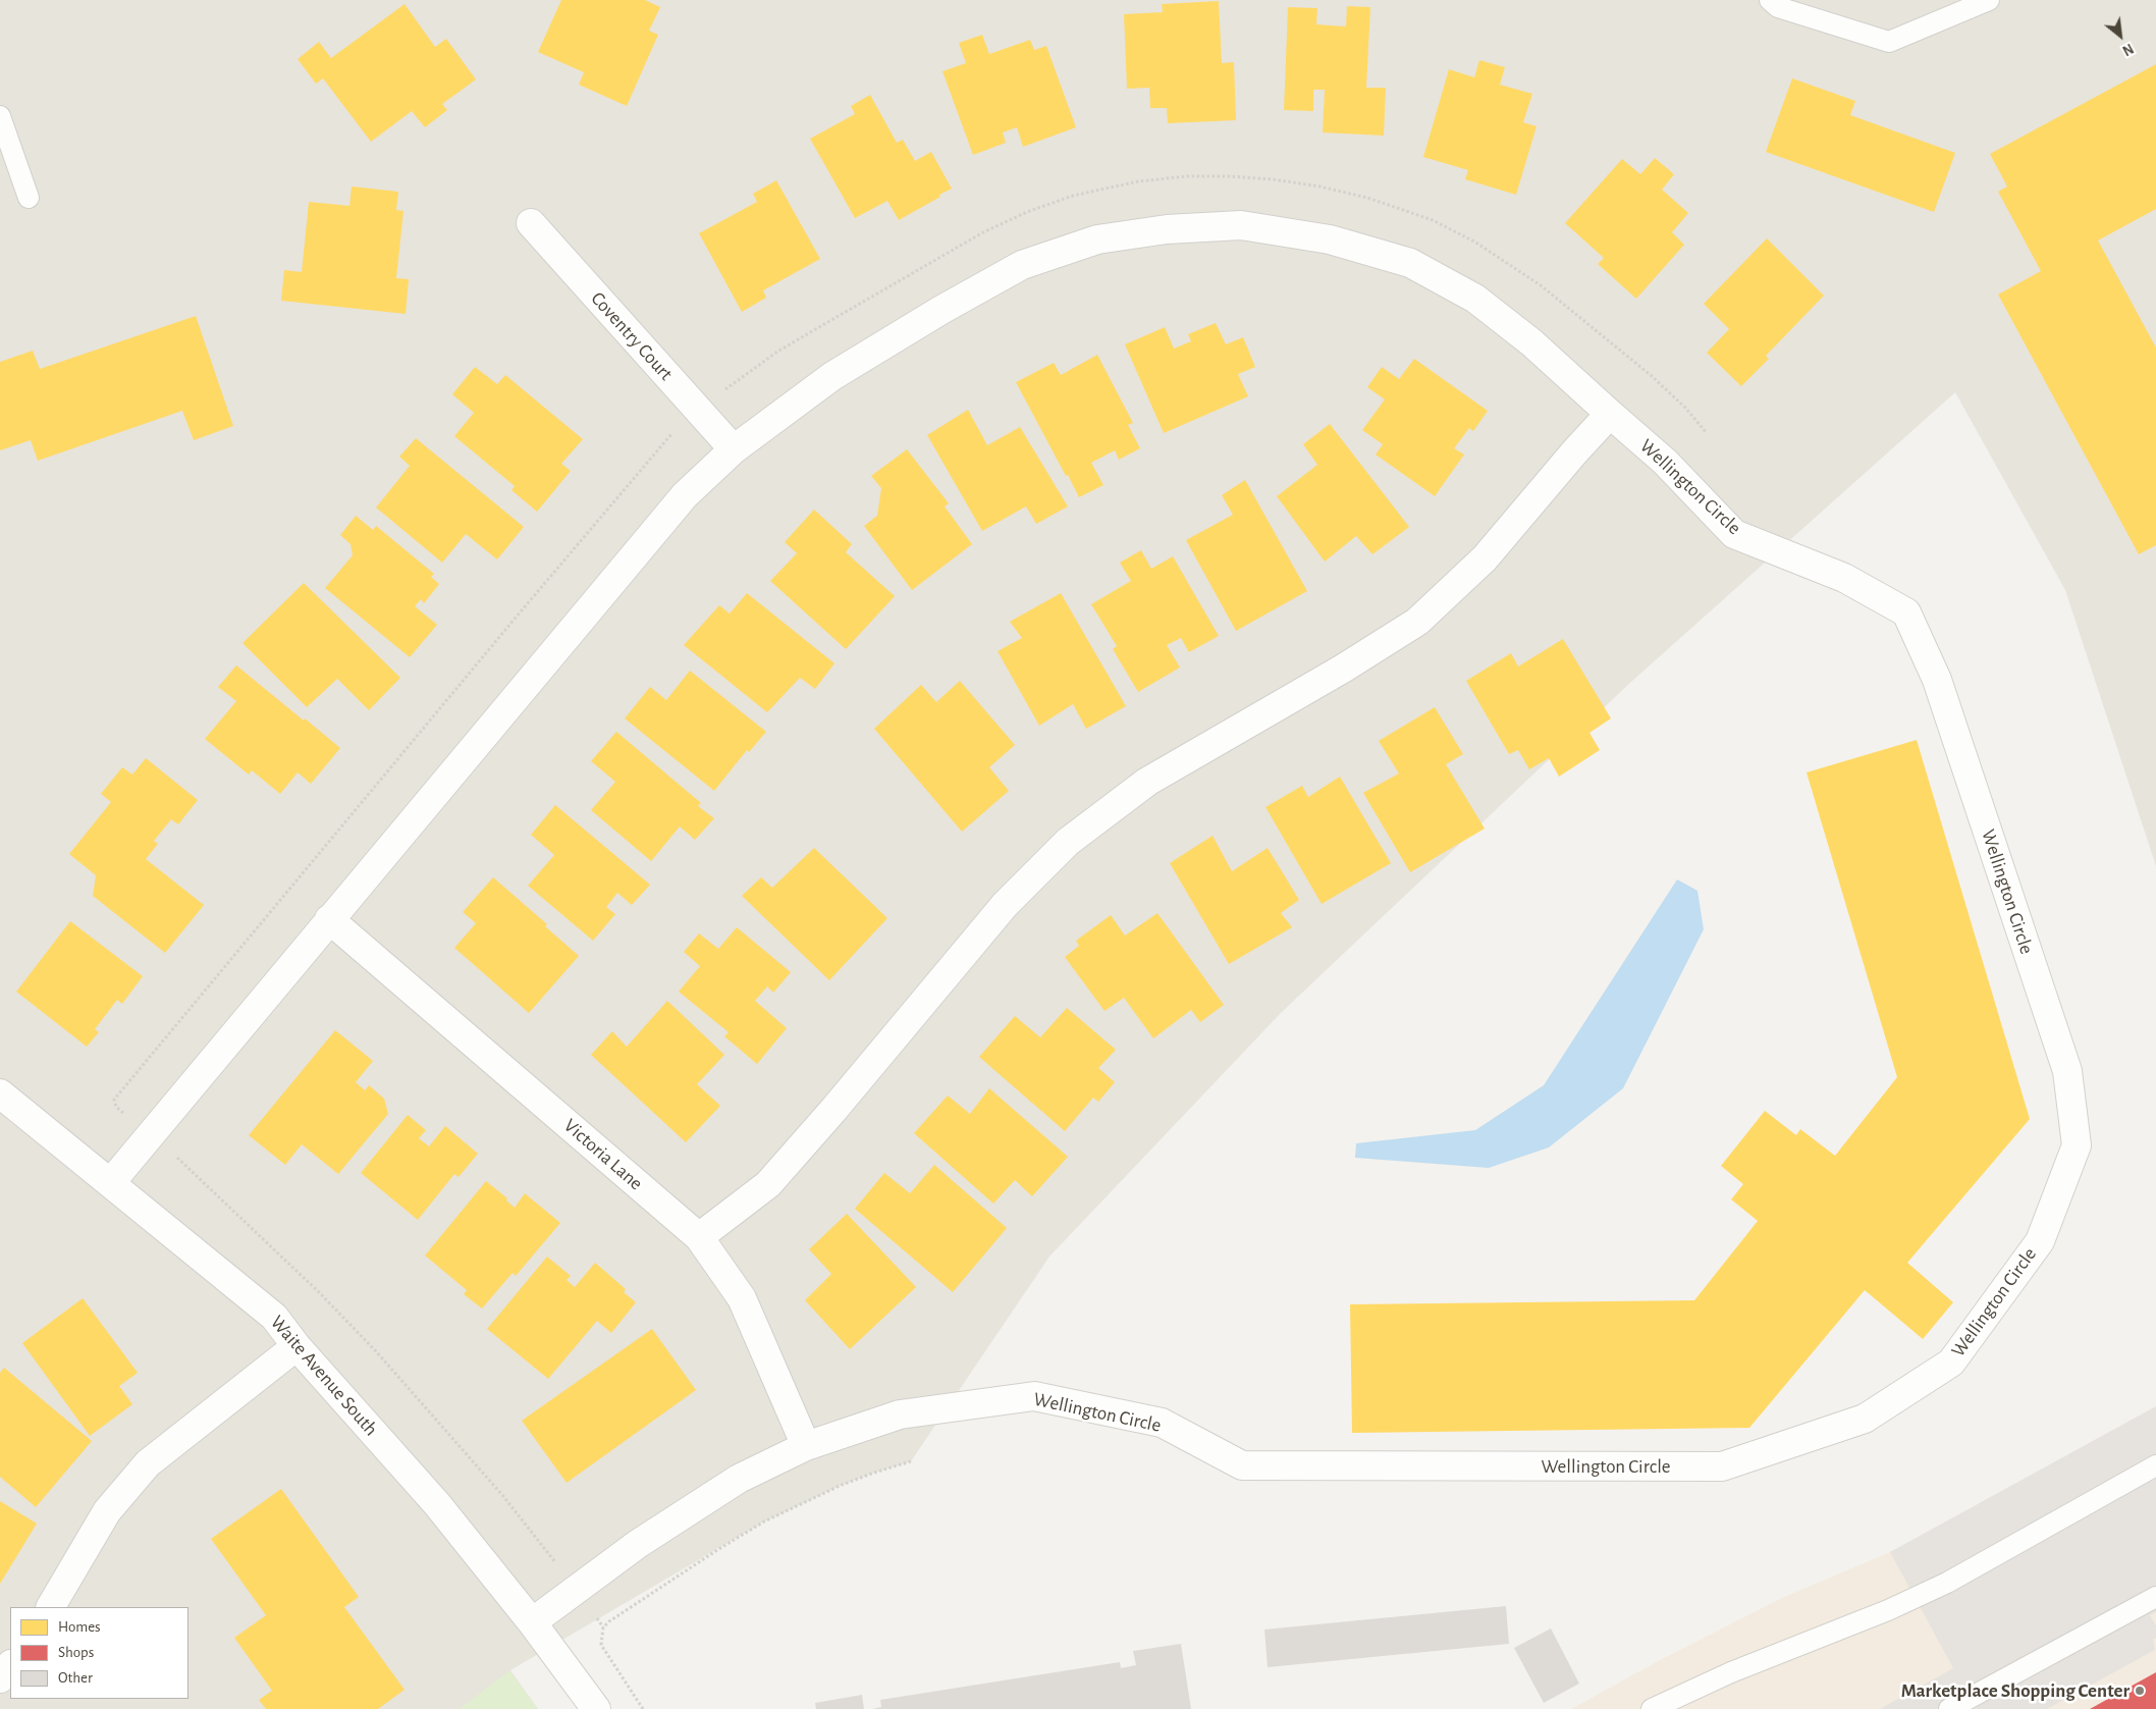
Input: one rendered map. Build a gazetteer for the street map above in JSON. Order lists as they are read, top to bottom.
{
  "streets": {
    "street": [
      "Coventry Court",
      "Wellington Circle",
      "Victoria Lane",
      "Waite Avenue South"
    ]
  },
  "crossings": [
    ["Coventry Court", "Wellington Circle"],
    ["Wellington Circle", "Victoria Lane"],
    ["Wellington Circle", "Waite Avenue South"]
  ],
  "places": ["Marketplace Shopping Center"],
  "legend": ["Homes", "Shops", "Other"],
  "north": "bottom right"
}
